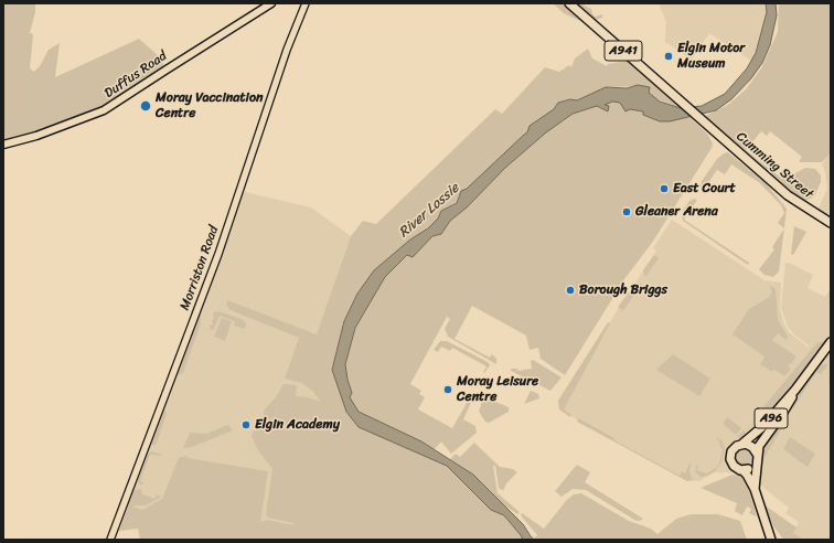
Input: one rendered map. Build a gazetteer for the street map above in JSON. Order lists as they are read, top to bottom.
{
  "streets": {
    "main road": [
      "A941",
      "Duffus Road",
      "Cumming Street",
      "A96"
    ],
    "street": ["Morriston Road"]
  },
  "water": ["River Lossie"],
  "places": [
    "Elgin Motor Museum",
    "Moray Vaccination Centre",
    "East Court",
    "Gleaner Arena",
    "Borough Briggs",
    "Moray Leisure Centre",
    "Elgin Academy"
  ]
}
